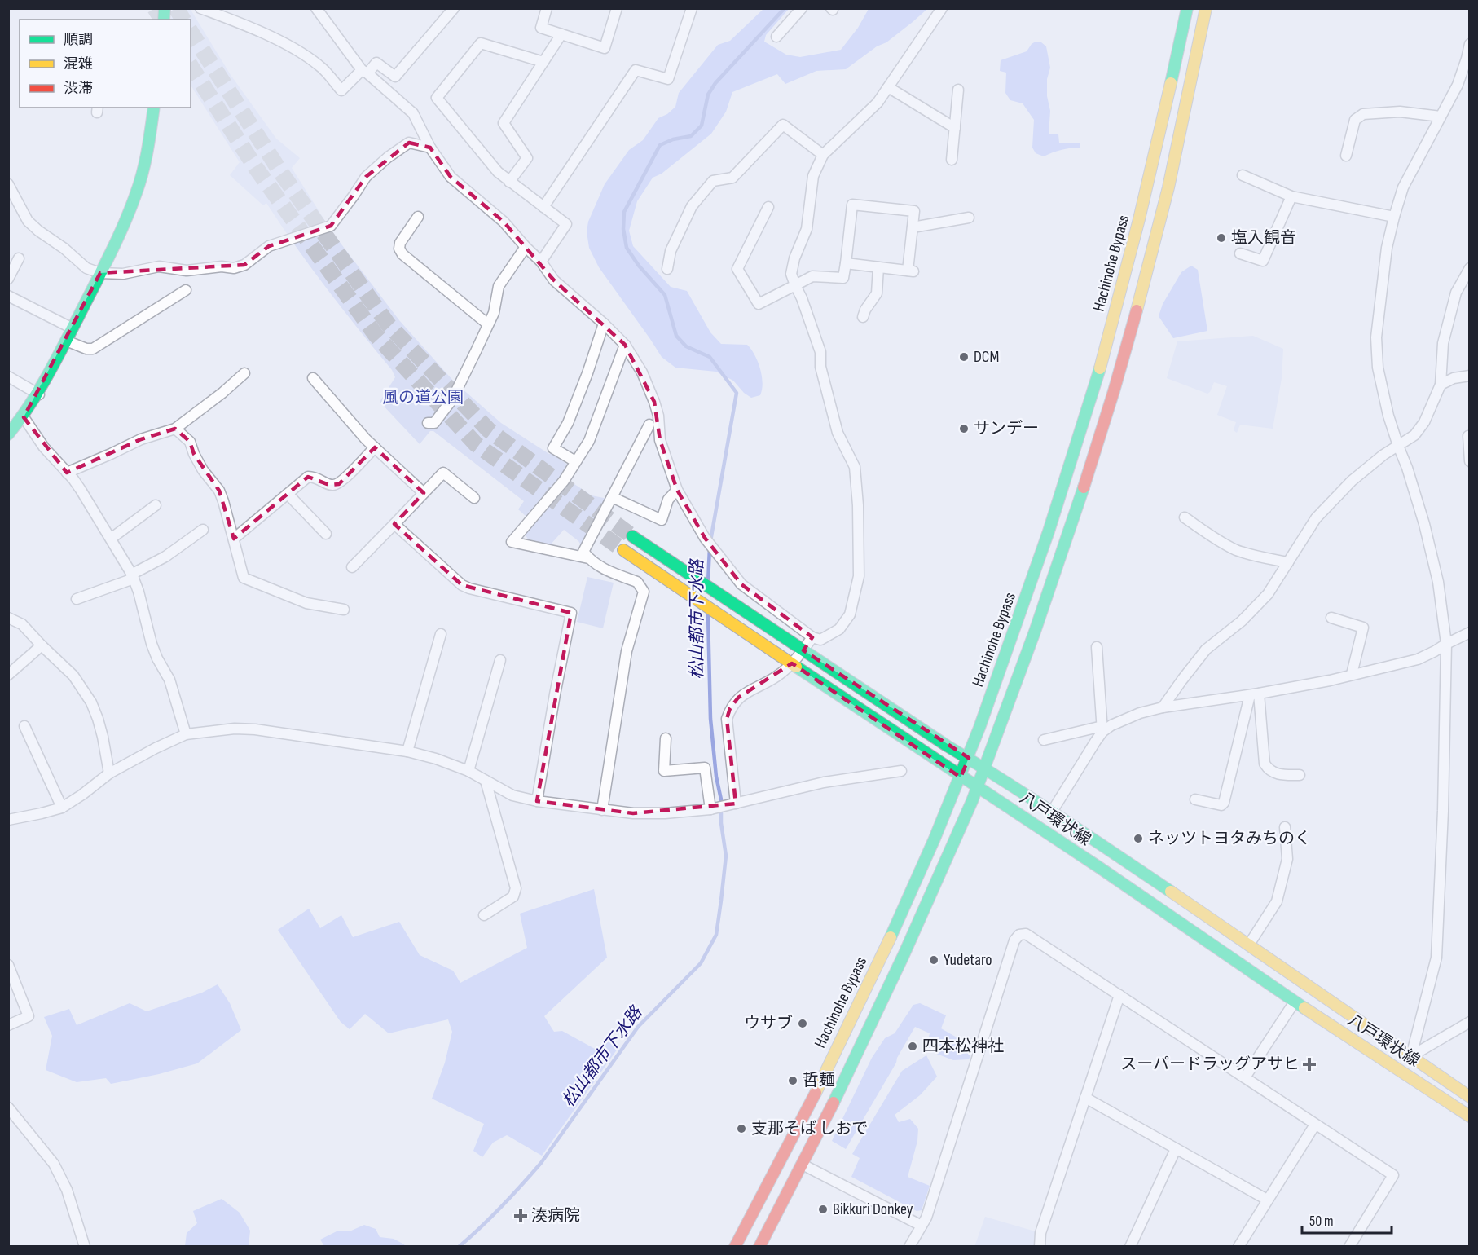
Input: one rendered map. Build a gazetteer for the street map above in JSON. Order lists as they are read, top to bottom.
{
  "streets": {
    "main road": ["Hachinohe Bypass", "八戸環状線"]
  },
  "crossings": [
    ["Hachinohe Bypass", "八戸環状線"]
  ],
  "water": ["松山都市下水路"],
  "parks": ["風の道公園"],
  "places": {
    "other": [
      "塩入観音",
      "DCM",
      "サンデー",
      "ネッツトヨタみちのく",
      "Yudetaro",
      "ウサブ",
      "四本松神社",
      "哲麺",
      "支那そば しおで",
      "Bikkuri Donkey"
    ],
    "health": ["スーパードラッグアサヒ", "湊病院"]
  },
  "legend": ["順調", "混雑", "渋滞"],
  "scale_bar": "50 m"
}
